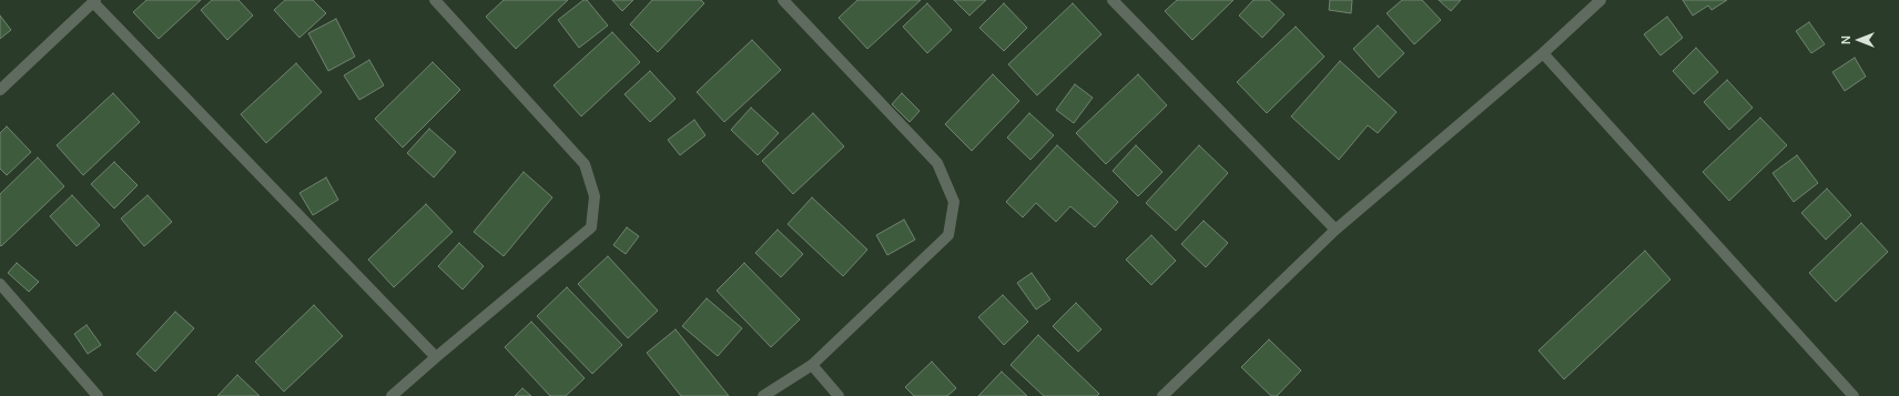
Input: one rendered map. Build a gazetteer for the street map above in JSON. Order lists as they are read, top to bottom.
{
  "north": "left"
}
